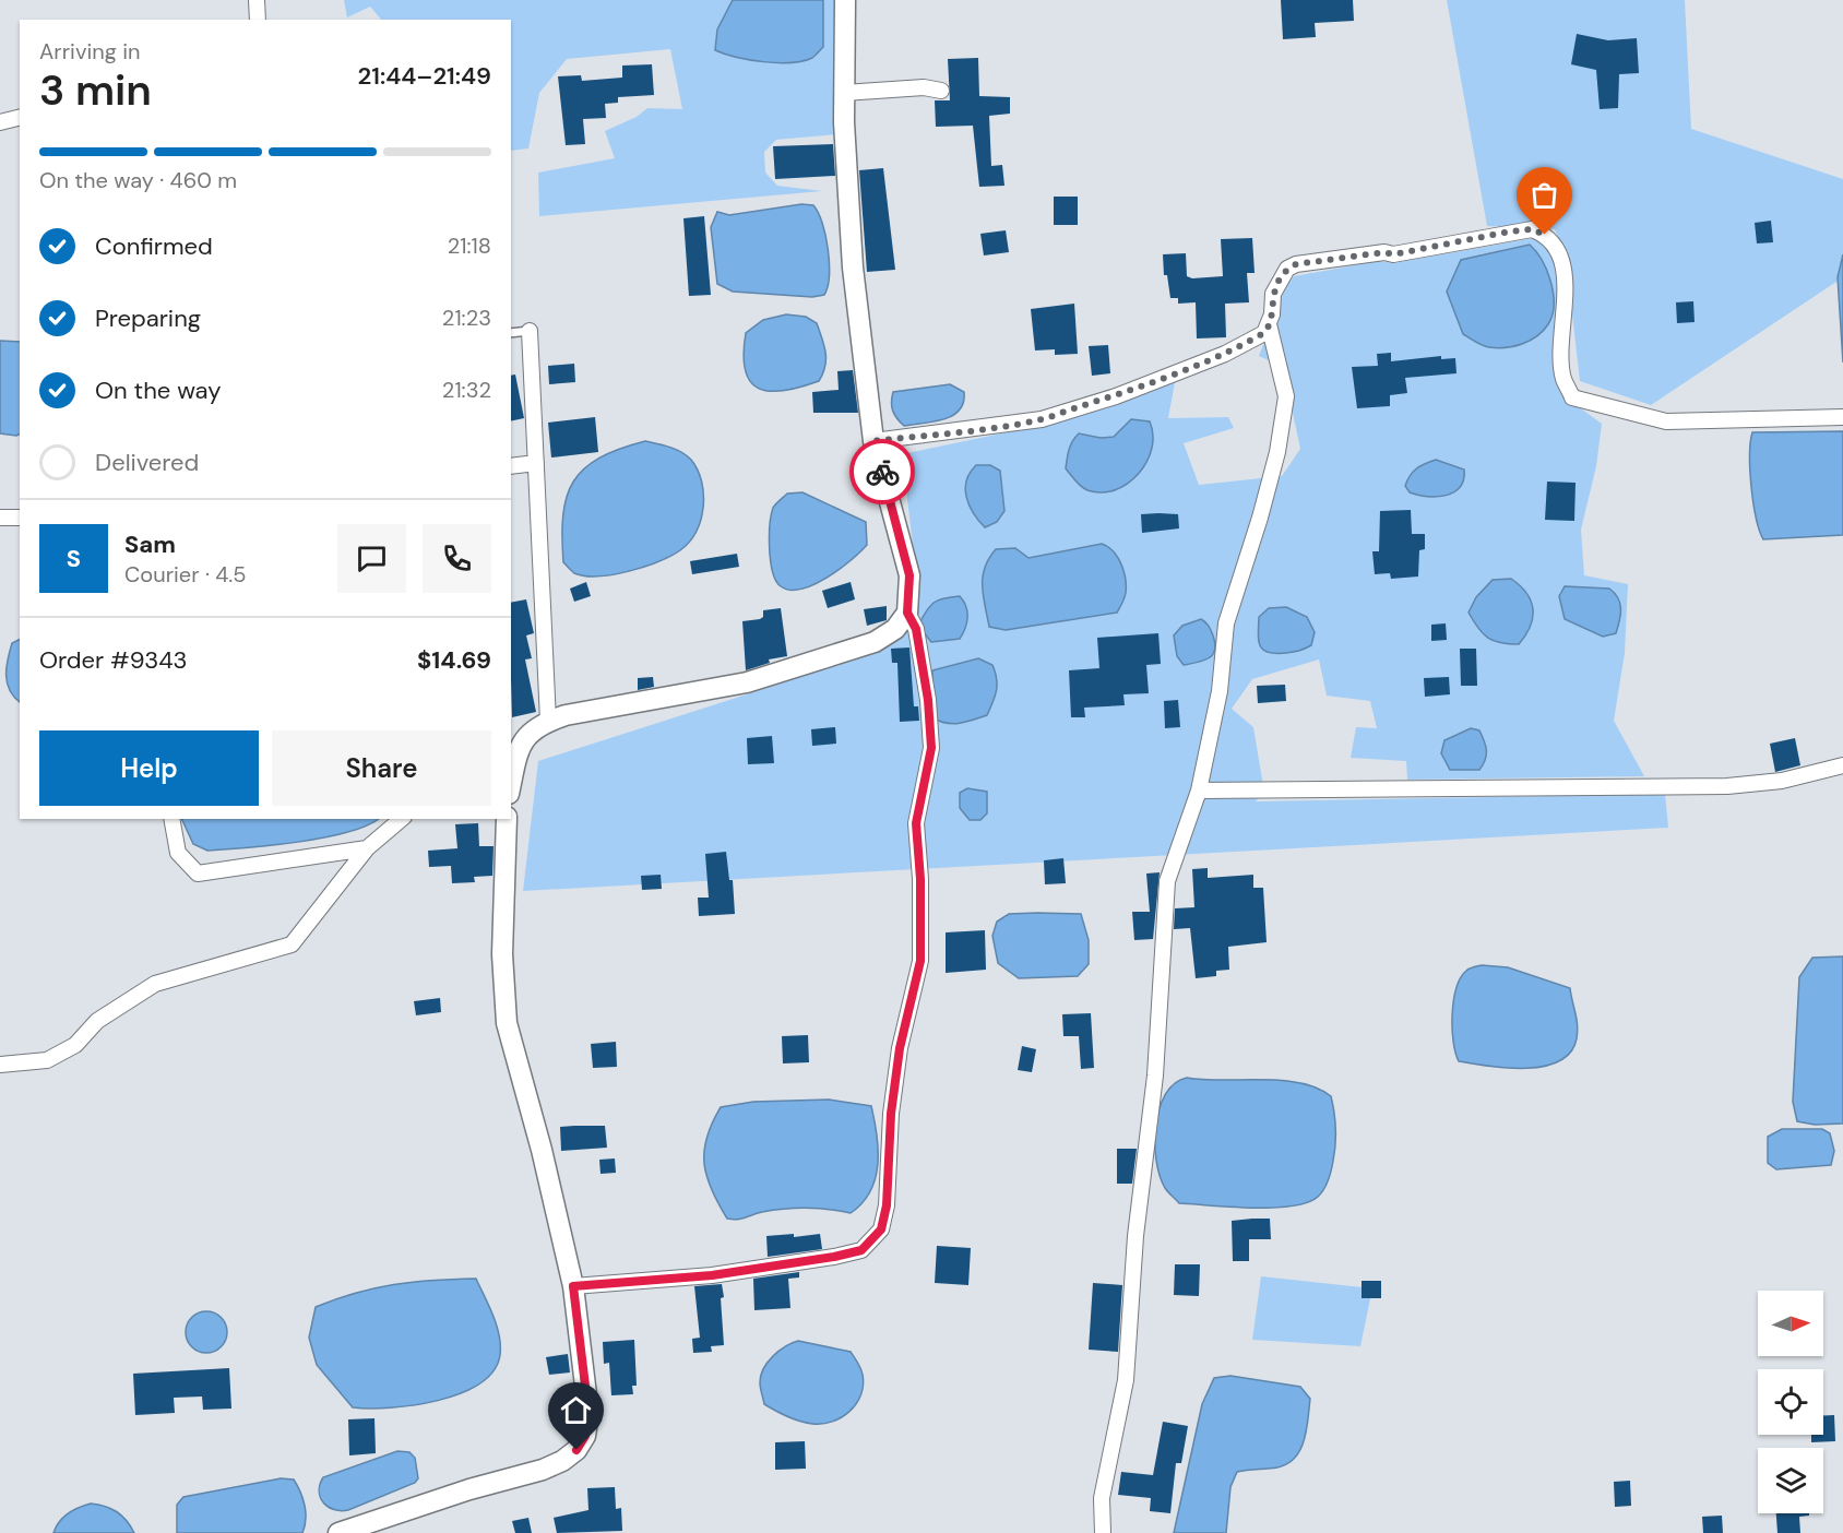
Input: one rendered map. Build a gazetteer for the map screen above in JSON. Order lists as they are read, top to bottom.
{
  "north": "right",
  "page": {
    "heading": ["3 min", "Arriving in", "21:44–21:49"],
    "panel": [
      "Sam",
      "Courier · 4.5",
      "Order #9343",
      "$14.69"
    ],
    "bar": "On the way · 460 m",
    "list": [
      ["Confirmed", "21:18"],
      ["Preparing", "21:23"],
      ["On the way", "21:32"],
      "Delivered"
    ],
    "round": "S",
    "buttons": ["Help", "Share"]
  }
}
